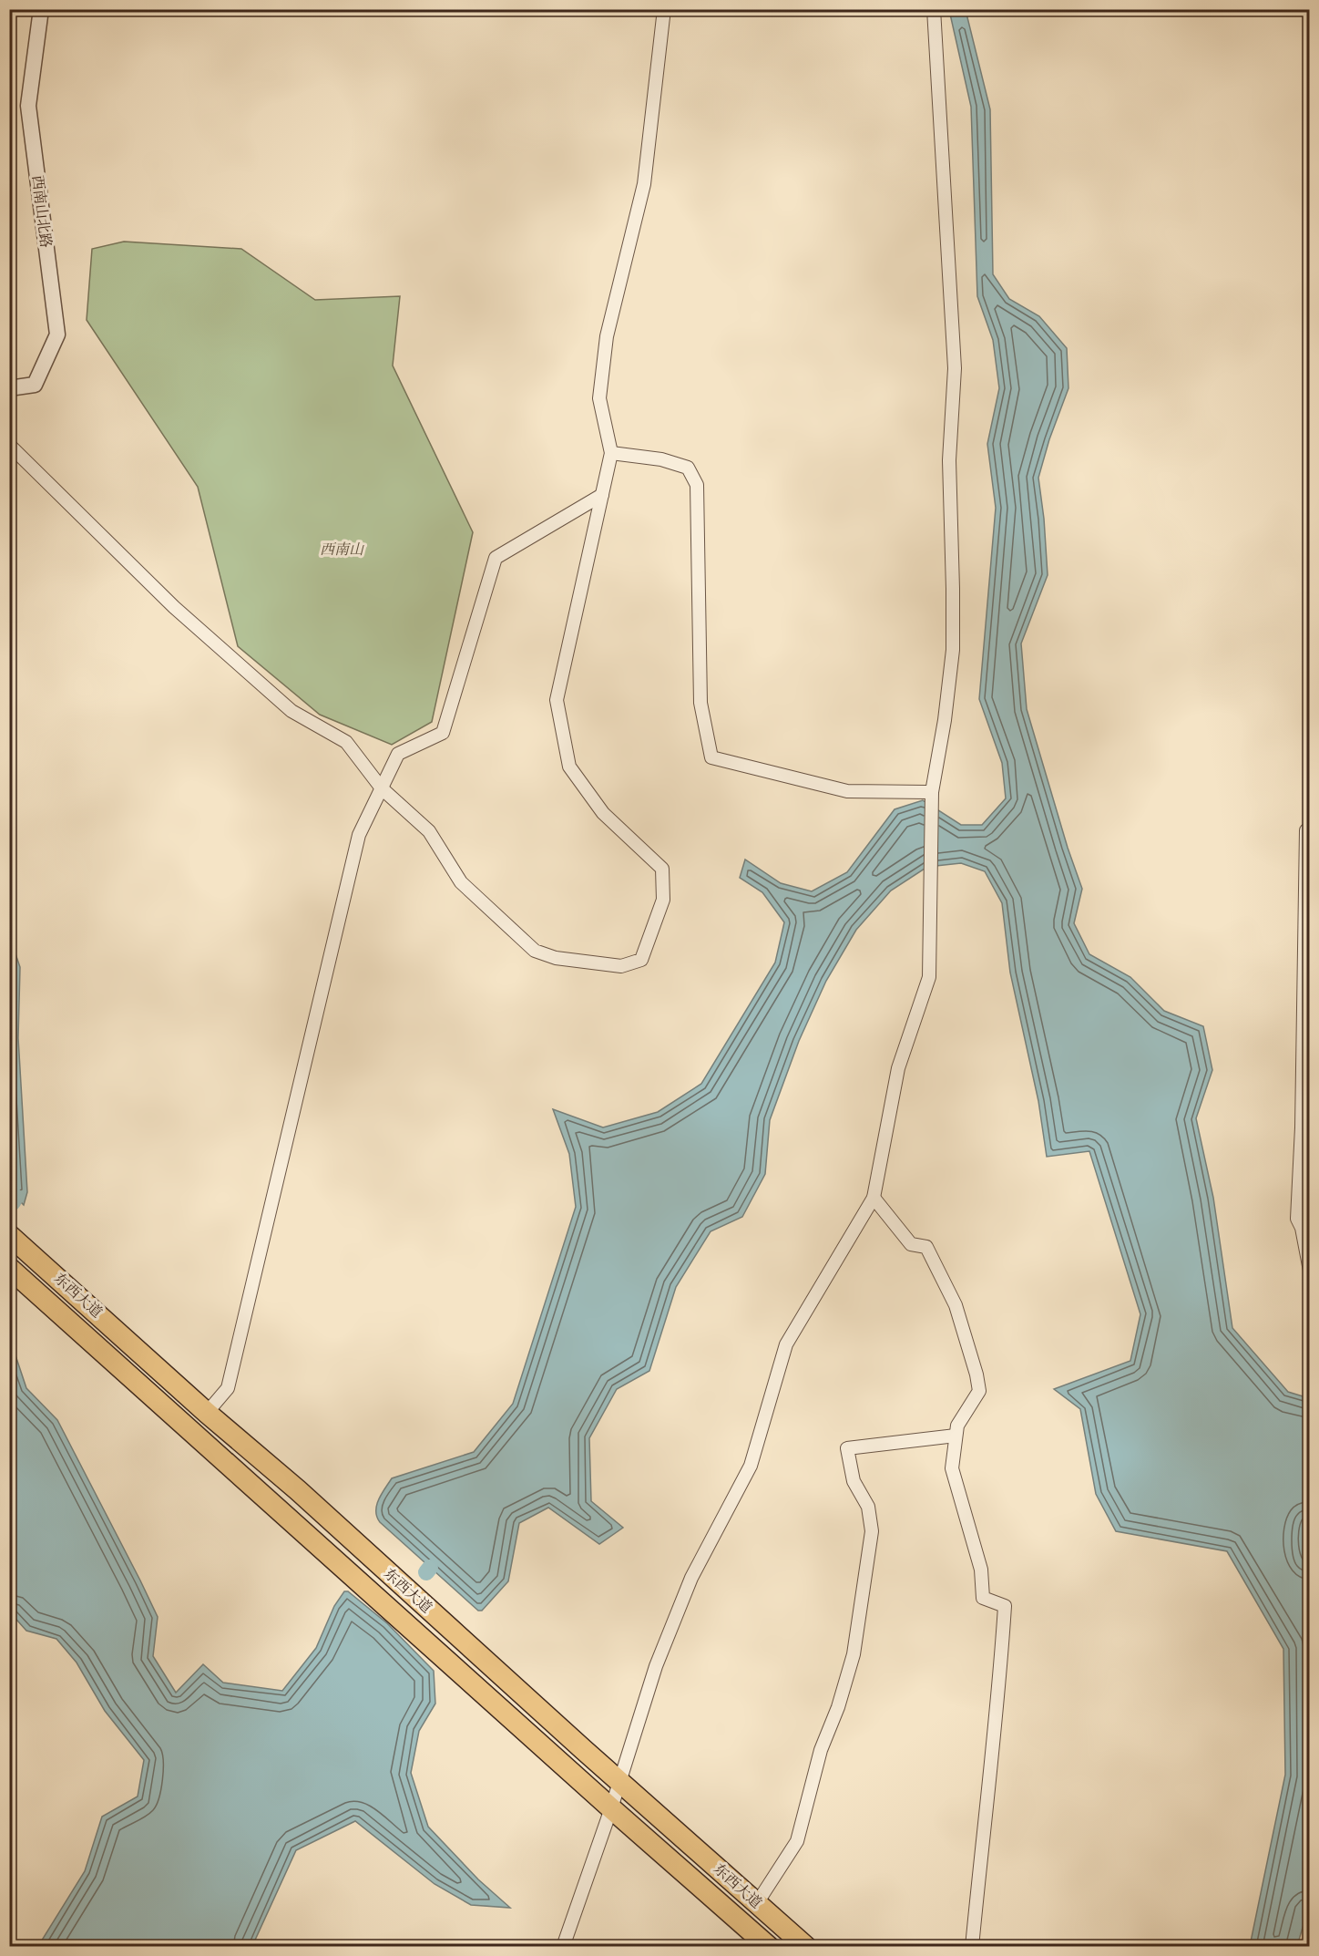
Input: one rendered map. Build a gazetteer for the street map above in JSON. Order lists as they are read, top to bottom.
{
  "streets": {
    "main road": ["东西大道"],
    "street": ["西南山北路"]
  },
  "parks": ["西南山"]
}
